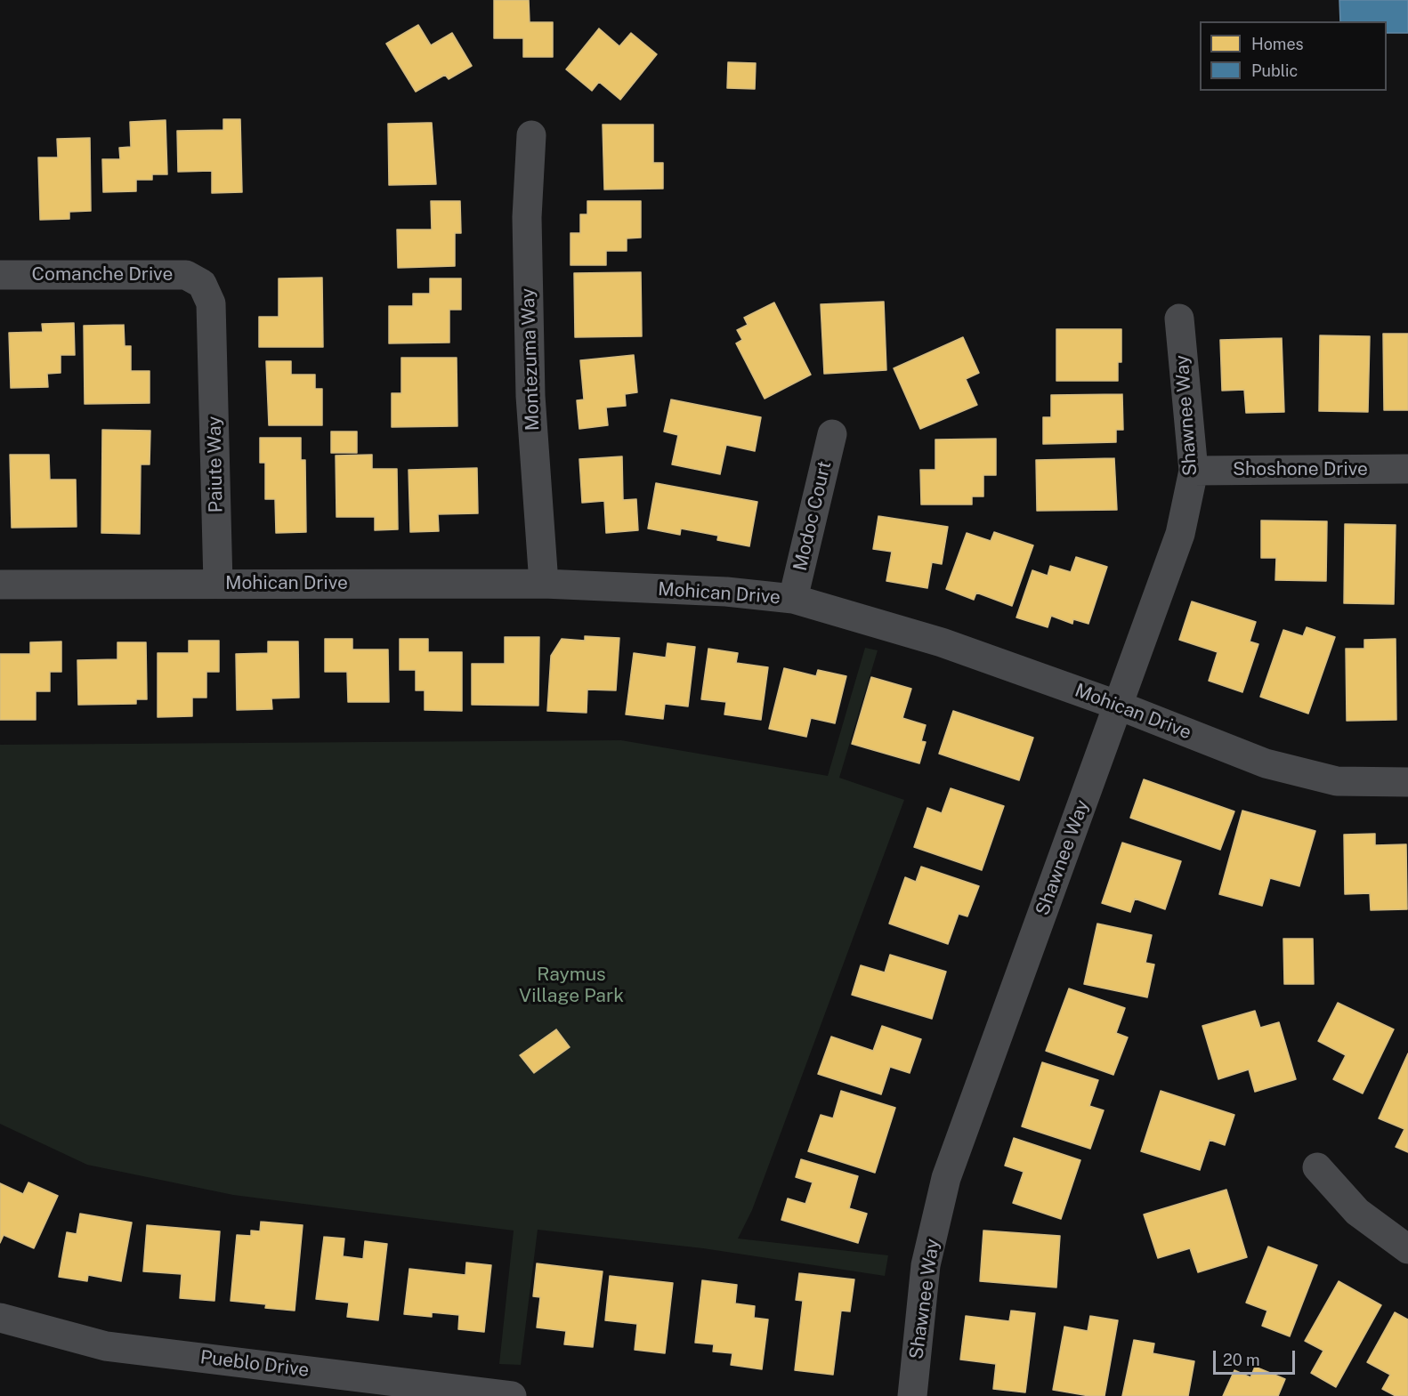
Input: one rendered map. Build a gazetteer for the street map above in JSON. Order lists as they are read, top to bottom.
{
  "streets": {
    "street": [
      "Comanche Drive",
      "Montezuma Way",
      "Shawnee Way",
      "Paiute Way",
      "Shoshone Drive",
      "Modoc Court",
      "Mohican Drive",
      "Pueblo Drive"
    ]
  },
  "crossings": [
    ["Comanche Drive", "Paiute Way"],
    ["Montezuma Way", "Mohican Drive"],
    ["Shawnee Way", "Shoshone Drive"],
    ["Shawnee Way", "Mohican Drive"],
    ["Paiute Way", "Mohican Drive"],
    ["Modoc Court", "Mohican Drive"]
  ],
  "parks": ["Raymus Village Park"],
  "legend": ["Homes", "Public"],
  "scale_bar": "20 m"
}
